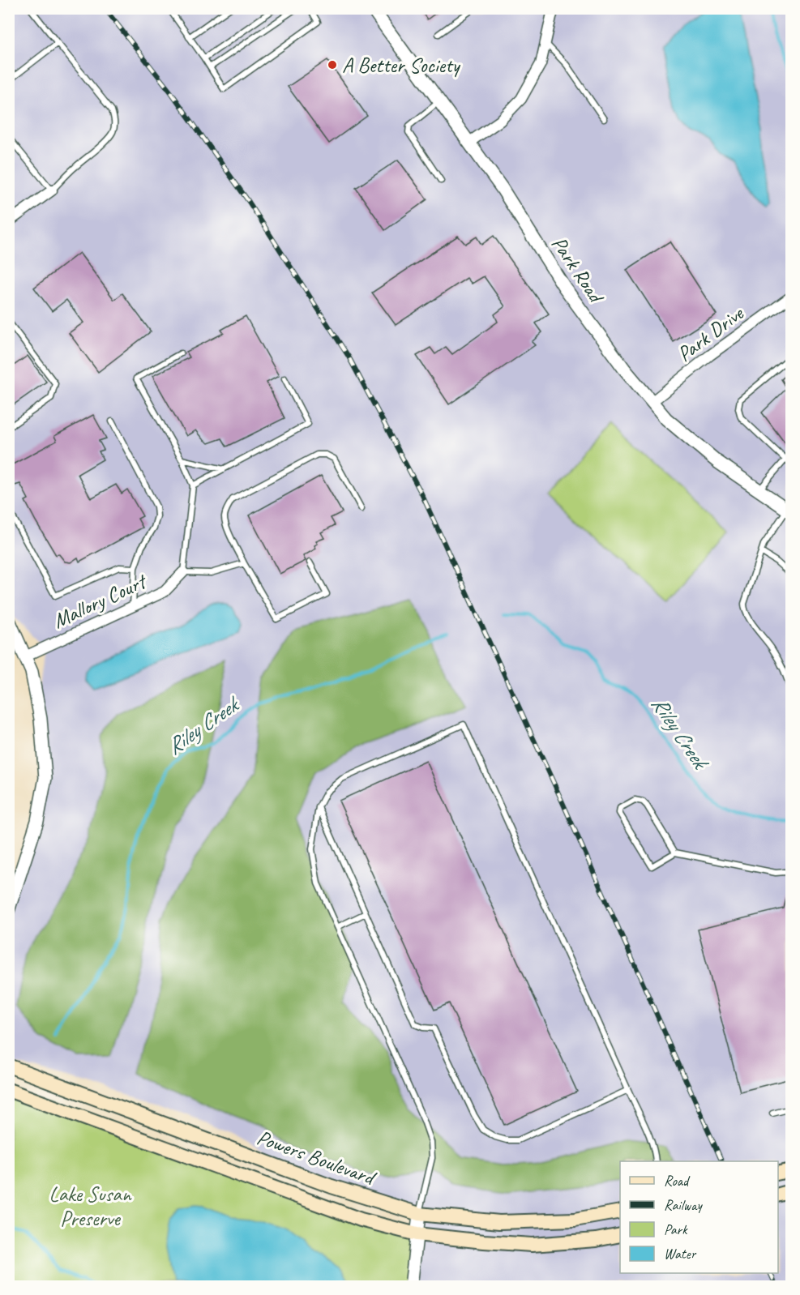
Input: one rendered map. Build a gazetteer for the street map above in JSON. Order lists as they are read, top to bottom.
{
  "streets": {
    "main road": ["Powers Boulevard"],
    "street": ["Park Road", "Park Drive", "Mallory Court"]
  },
  "crossings": [
    ["Park Road", "Park Drive"]
  ],
  "water": ["Riley Creek"],
  "parks": ["Lake Susan Preserve"],
  "places": ["A Better Society"],
  "legend": [
    "Road",
    "Railway",
    "Park",
    "Water"
  ]
}
